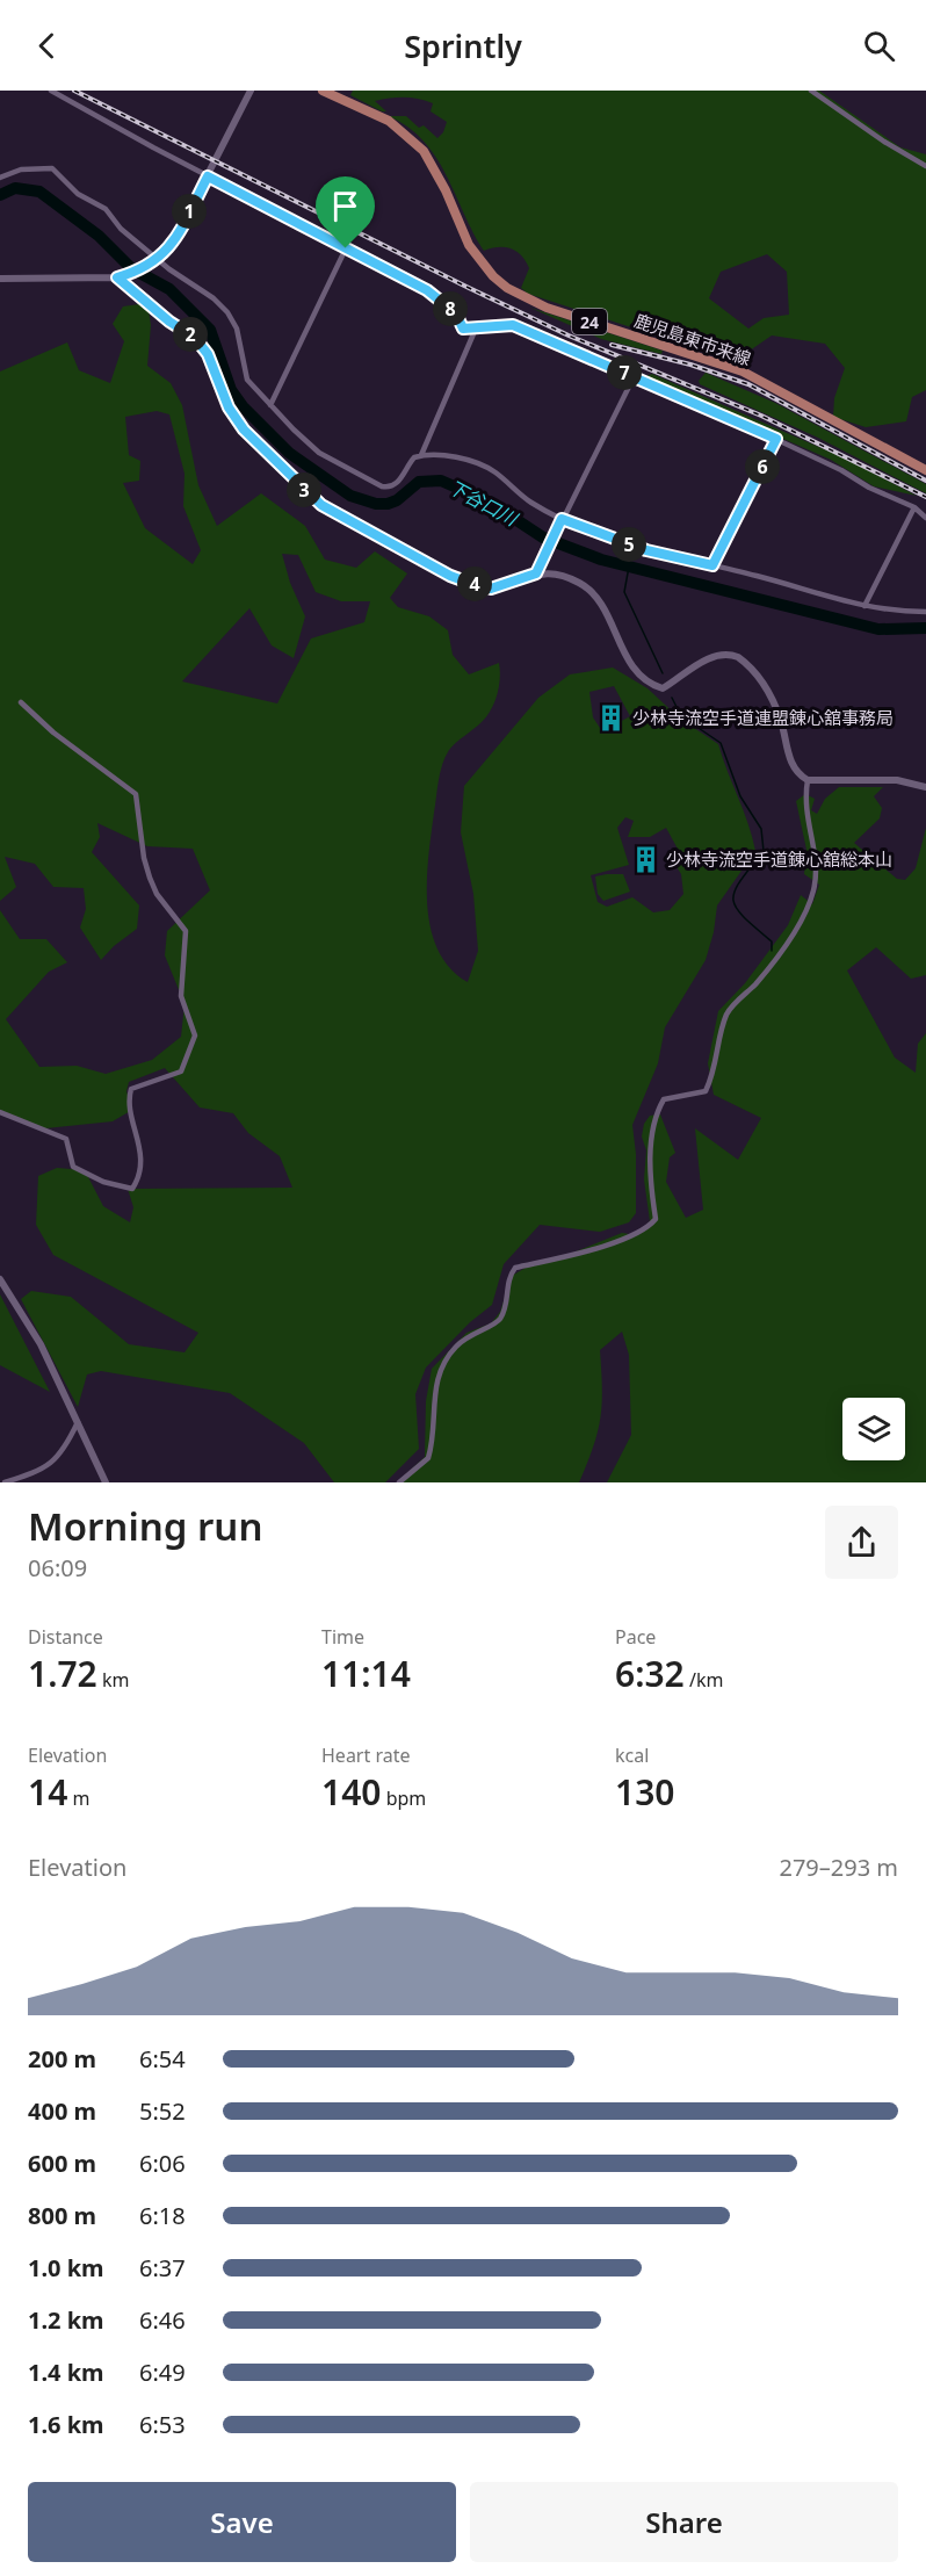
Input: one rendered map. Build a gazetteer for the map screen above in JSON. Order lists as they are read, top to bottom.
{
  "streets": {
    "main road": ["24", "鹿児島東市来線"]
  },
  "water": ["下谷口川"],
  "places": {
    "building": ["少林寺流空手道連盟錬心舘事務局", "少林寺流空手道錬心舘総本山"]
  },
  "page": {
    "header": "Sprintly",
    "pins": [
      "1",
      "8",
      "2",
      "7",
      "6",
      "3",
      "5",
      "4"
    ],
    "heading": ["Morning run", "06:09"],
    "stats": [
      ["Distance", "1.72 km"],
      ["Time", "11:14"],
      ["Pace", "6:32 /km"],
      ["Elevation", "14 m"],
      ["Heart rate", "140 bpm"],
      ["kcal", "130"]
    ],
    "chart": ["Elevation", "279–293 m"],
    "list": [
      {
        "name": "200 m",
        "note": "6:54"
      },
      {
        "name": "400 m",
        "note": "5:52"
      },
      {
        "name": "600 m",
        "note": "6:06"
      },
      {
        "name": "800 m",
        "note": "6:18"
      },
      {
        "name": "1.0 km",
        "note": "6:37"
      },
      {
        "name": "1.2 km",
        "note": "6:46"
      },
      {
        "name": "1.4 km",
        "note": "6:49"
      },
      {
        "name": "1.6 km",
        "note": "6:53"
      }
    ],
    "buttons": ["Save", "Share"]
  }
}
